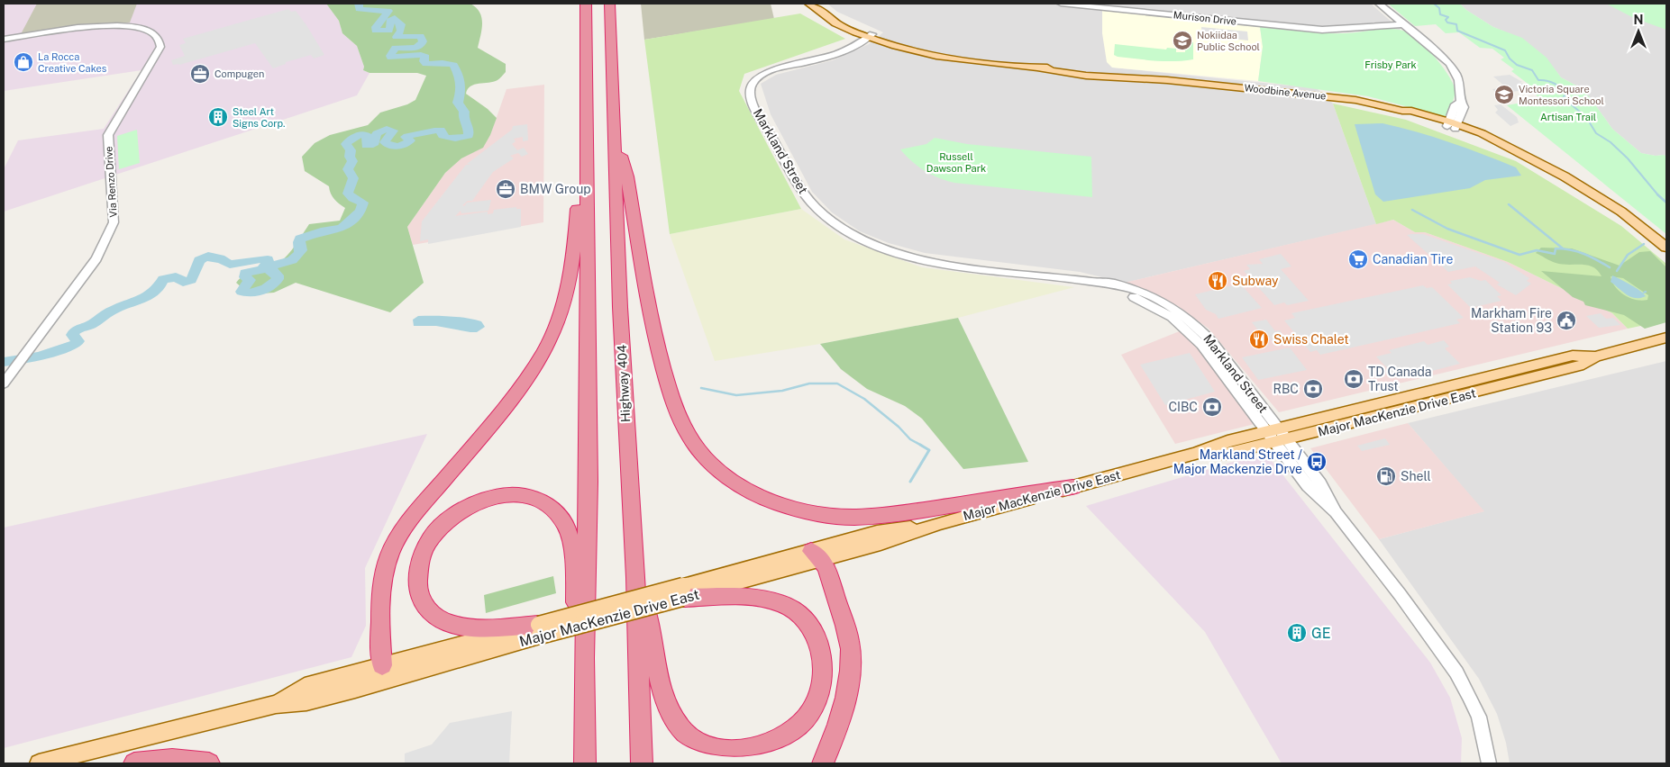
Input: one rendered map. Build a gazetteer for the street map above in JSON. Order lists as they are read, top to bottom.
{
  "streets": {
    "highway": ["Highway 404"],
    "main road": ["Woodbine Avenue", "Major MacKenzie Drive East"],
    "street": ["Murison Drive", "Markland Street", "Via Renzo Drive"]
  },
  "crossings": [
    ["Woodbine Avenue", "Markland Street"],
    ["Markland Street", "Major MacKenzie Drive East"]
  ],
  "parks": ["Frisby Park", "Artisan Trail", "Russell Dawson Park"],
  "places": {
    "school or university": ["Nokiidaa Public School", "Victoria Square Montessori School"],
    "shop": ["La Rocca Creative Cakes"],
    "office": ["Compugen", "BMW Group"],
    "building": ["Steel Art Signs Corp.", "GE"],
    "supermarket": ["Canadian Tire"],
    "restaurant": ["Subway", "Swiss Chalet"],
    "public building": ["Markham Fire Station 93"],
    "bank": ["TD Canada Trust", "RBC", "CIBC"],
    "bus stop": ["Markland Street / Major Mackenzie Drve"],
    "fuel station": ["Shell"]
  },
  "north": "top"
}
